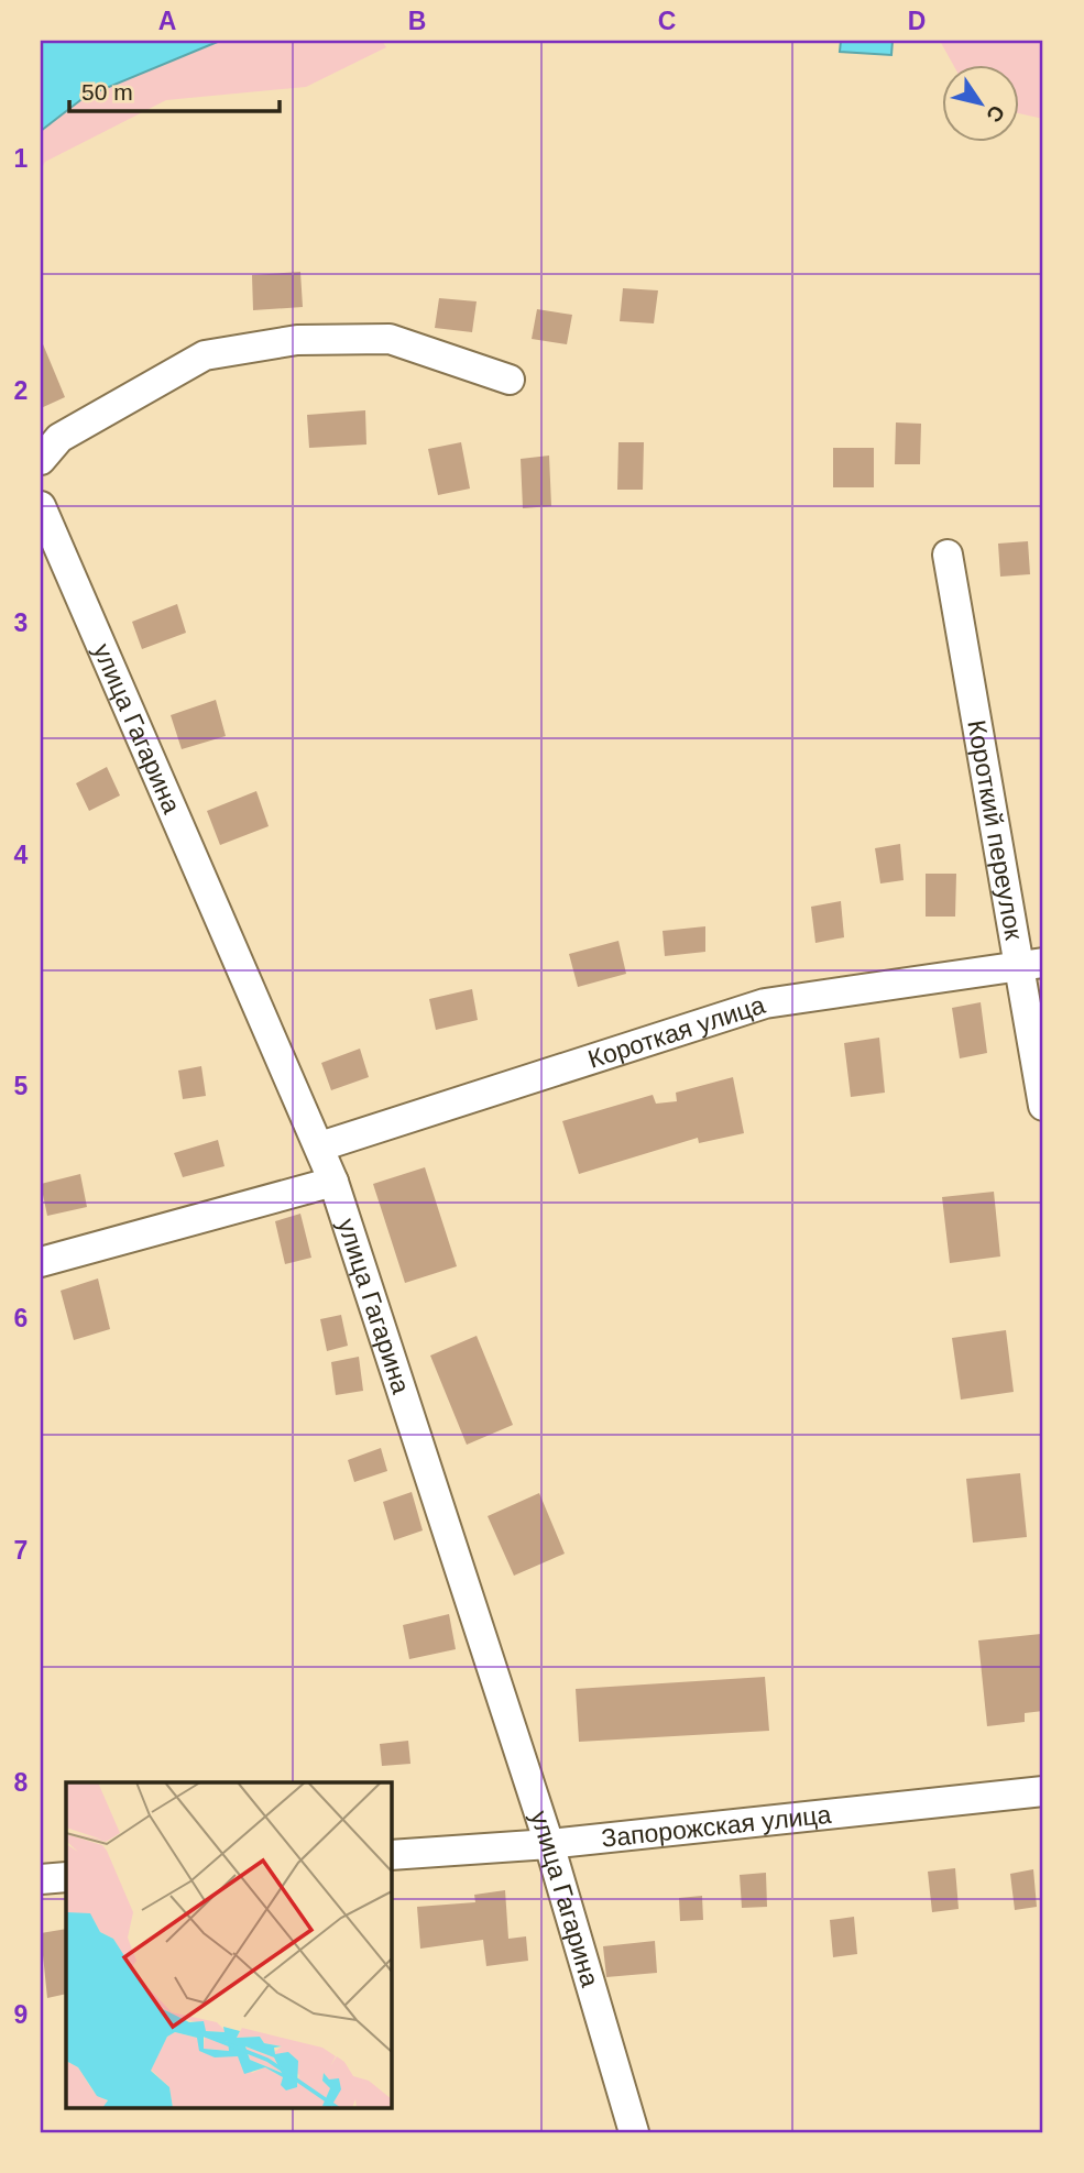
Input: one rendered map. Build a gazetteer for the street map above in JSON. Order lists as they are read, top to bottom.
{
  "streets": {
    "street": [
      "улица Гагарина",
      "Короткий переулок",
      "Короткая улица",
      "Запорожская улица"
    ]
  },
  "crossings": [
    ["улица Гагарина", "Короткая улица"],
    ["улица Гагарина", "Запорожская улица"],
    ["Короткий переулок", "Короткая улица"]
  ],
  "scale_bar": "50 m",
  "north": "bottom right",
  "grid": {
    "columns": [
      "A",
      "B",
      "C",
      "D"
    ],
    "rows": [
      "1",
      "2",
      "3",
      "4",
      "5",
      "6",
      "7",
      "8",
      "9"
    ]
  }
}
